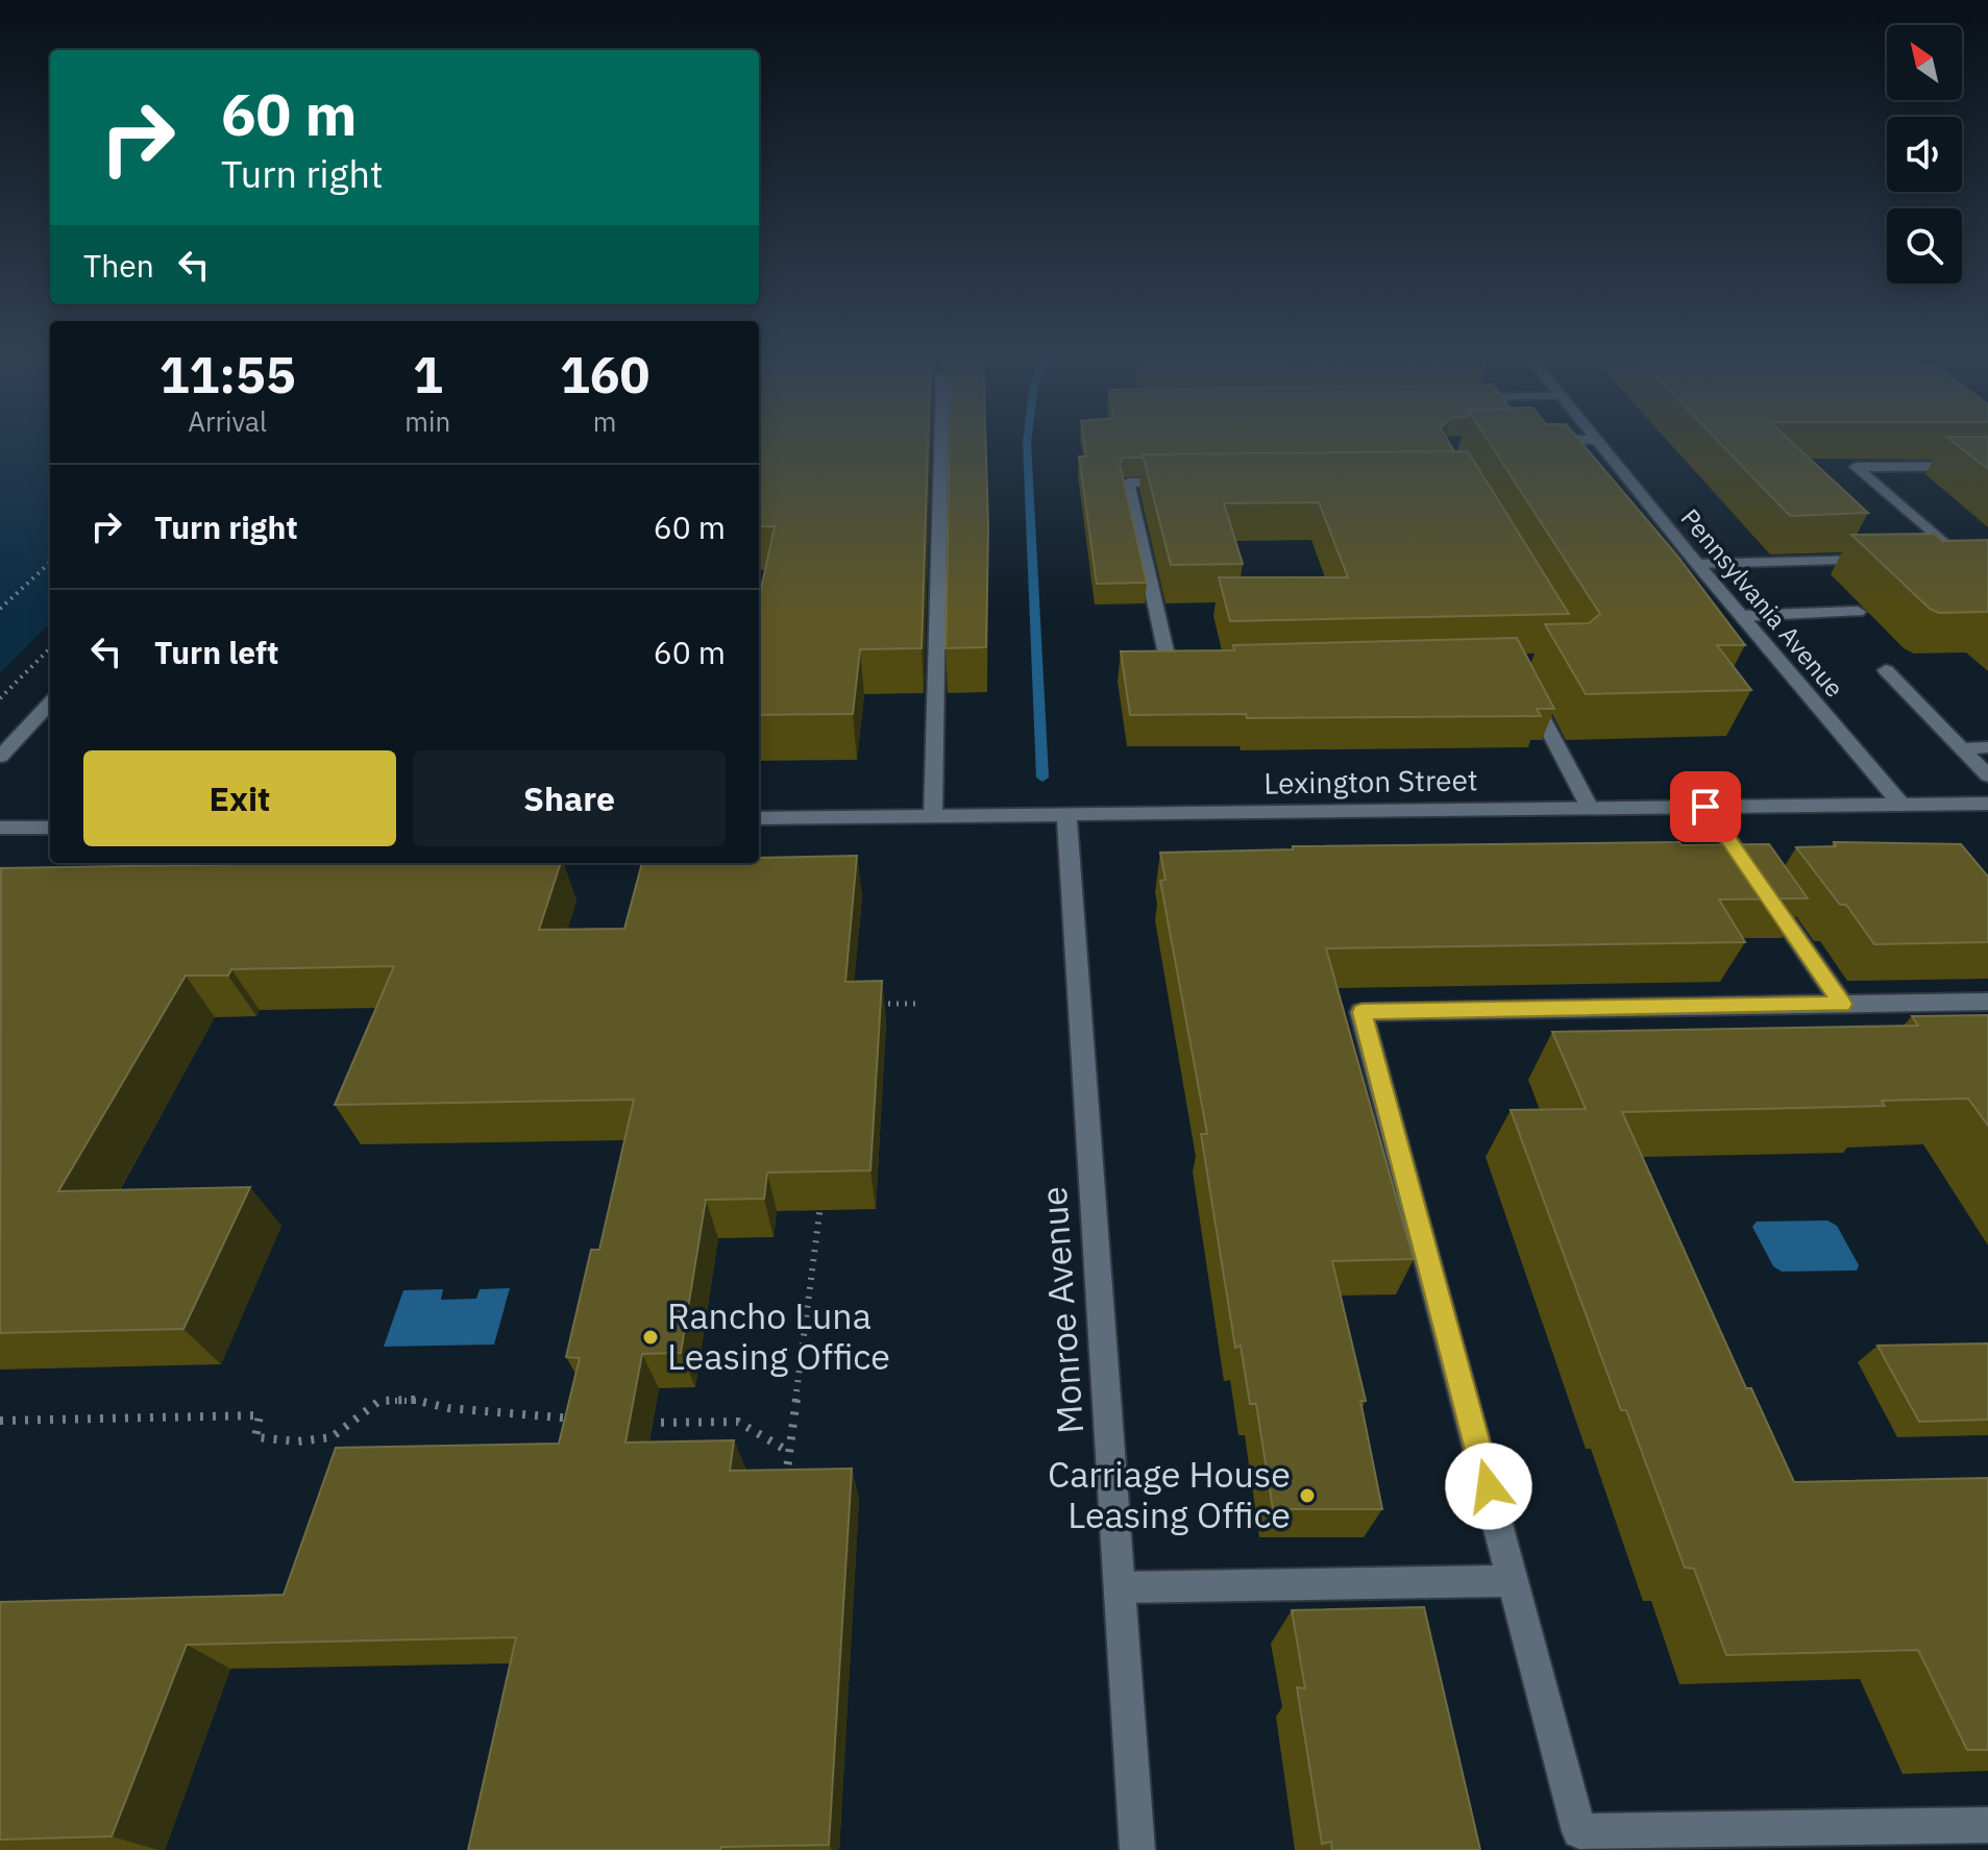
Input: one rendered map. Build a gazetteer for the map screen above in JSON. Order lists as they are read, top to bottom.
{
  "streets": {
    "street": ["Pennsylvania Avenue", "Lexington Street", "Monroe Avenue"]
  },
  "crossings": [
    ["Pennsylvania Avenue", "Lexington Street"],
    ["Lexington Street", "Monroe Avenue"]
  ],
  "places": ["Rancho Luna Leasing Office", "Carriage House Leasing Office"],
  "north": "top left",
  "page": {
    "turn": ["60 m", "Turn right"],
    "then": "Then",
    "eta": [
      "11:55",
      "Arrival",
      "1",
      "min",
      "160",
      "m"
    ],
    "list": [
      {
        "name": "Turn right",
        "value": "60 m"
      },
      {
        "name": "Turn left",
        "value": "60 m"
      }
    ],
    "buttons": ["Exit", "Share"]
  }
}
